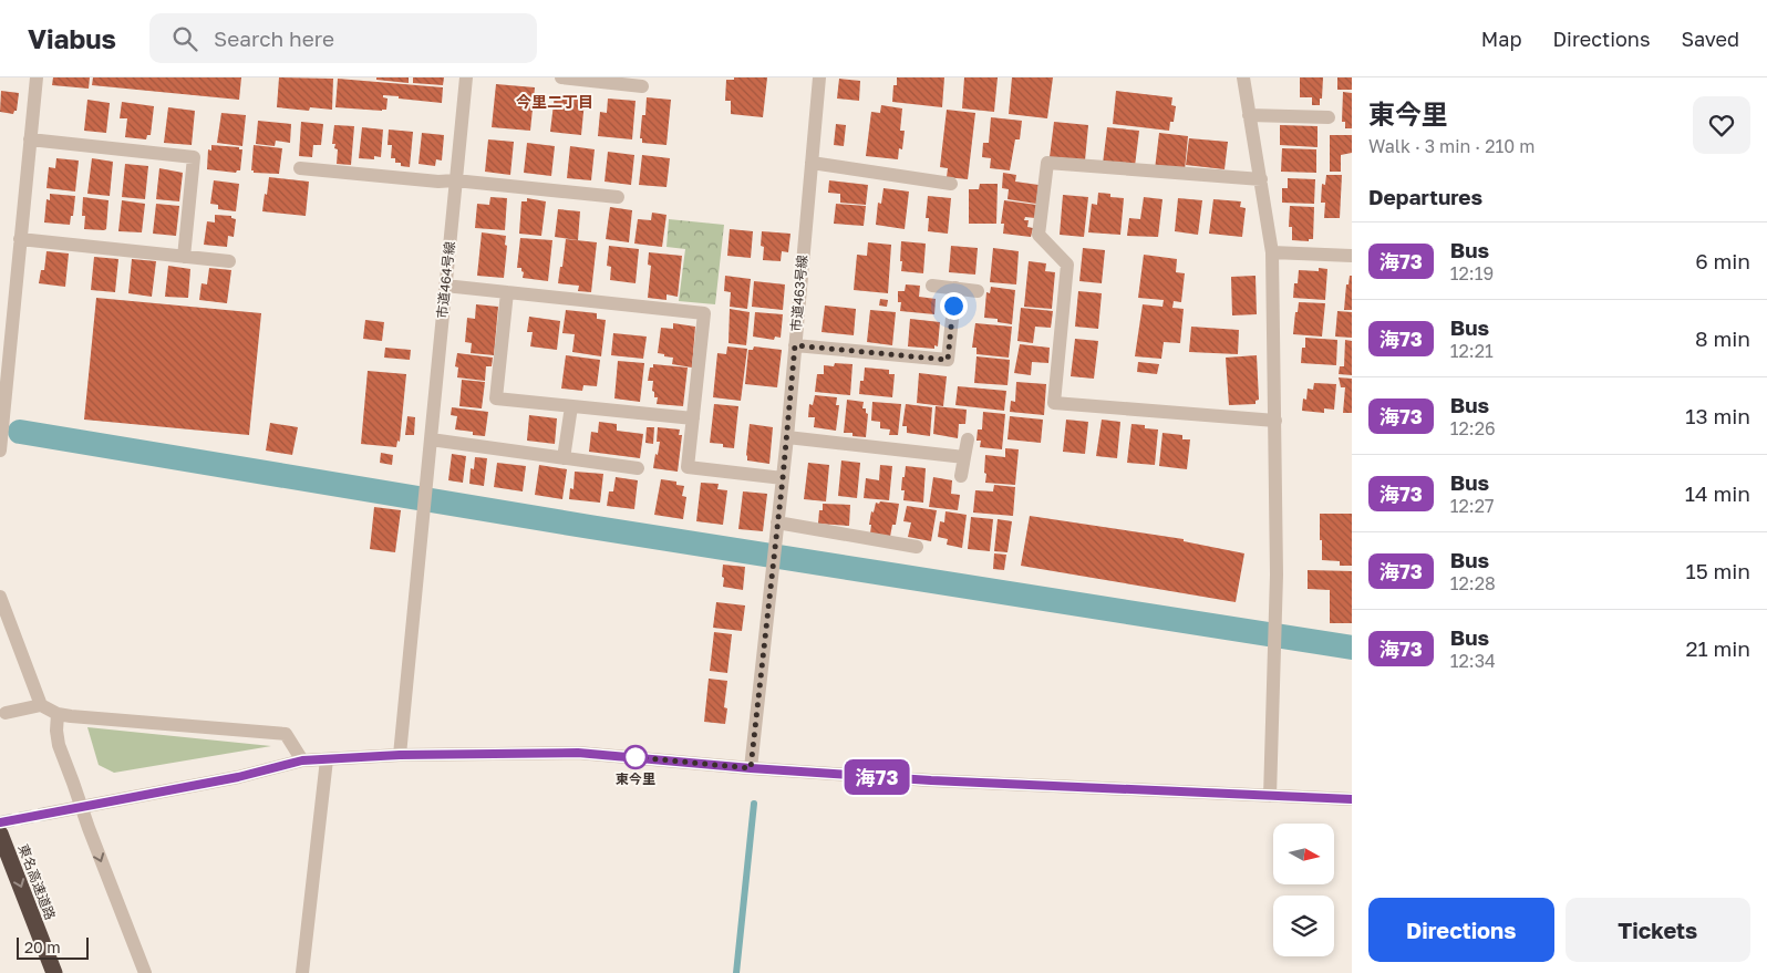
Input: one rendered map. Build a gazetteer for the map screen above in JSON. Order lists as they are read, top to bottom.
{
  "streets": {
    "highway": ["東名高速道路"],
    "street": ["市道464号線", "市道463号線"]
  },
  "one_way": ["東名高速道路"],
  "districts": ["今里二丁目"],
  "places": ["東今里"],
  "lines": ["bus line 海73"],
  "scale_bar": "20 m",
  "north": "right",
  "page": {
    "header": "Viabus",
    "search": "Search here",
    "nav": ["Map", "Directions", "Saved"],
    "on_map": "海73",
    "heading": [
      ["東今里", "Walk · 3 min · 210 m"],
      "Departures"
    ],
    "list": [
      {
        "mark": "海73",
        "name": "Bus",
        "note": "12:19",
        "value": "6 min"
      },
      {
        "mark": "海73",
        "name": "Bus",
        "note": "12:21",
        "value": "8 min"
      },
      {
        "mark": "海73",
        "name": "Bus",
        "note": "12:26",
        "value": "13 min"
      },
      {
        "mark": "海73",
        "name": "Bus",
        "note": "12:27",
        "value": "14 min"
      },
      {
        "mark": "海73",
        "name": "Bus",
        "note": "12:28",
        "value": "15 min"
      },
      {
        "mark": "海73",
        "name": "Bus",
        "note": "12:34",
        "value": "21 min"
      }
    ],
    "buttons": ["Directions", "Tickets"],
    "scale": "20 m"
  }
}
